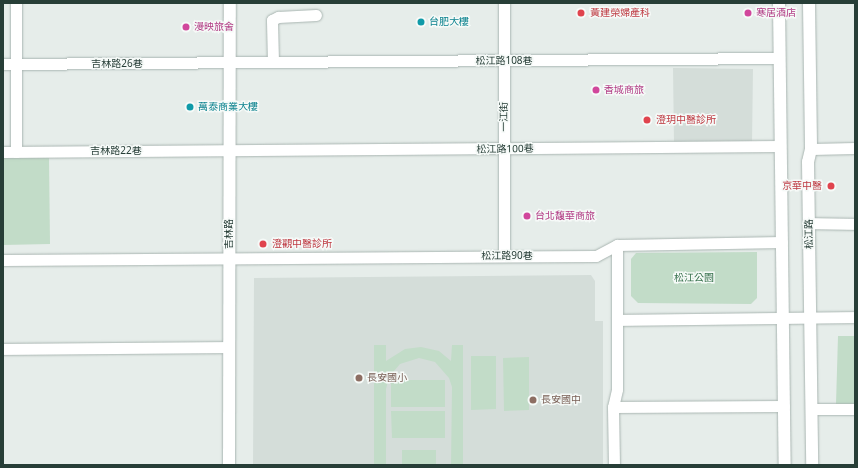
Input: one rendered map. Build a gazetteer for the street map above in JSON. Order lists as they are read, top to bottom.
{
  "streets": {
    "main road": ["吉林路", "松江路"],
    "street": [
      "松江路108巷",
      "吉林路26巷",
      "一江街",
      "松江路100巷",
      "吉林路22巷",
      "松江路90巷"
    ]
  },
  "crossings": [
    ["松江路108巷", "吉林路26巷"],
    ["松江路108巷", "一江街"],
    ["松江路108巷", "吉林路"],
    ["吉林路26巷", "吉林路"],
    ["一江街", "松江路100巷"],
    ["一江街", "松江路90巷"],
    ["松江路100巷", "吉林路22巷"],
    ["松江路100巷", "吉林路"],
    ["吉林路22巷", "吉林路"],
    ["吉林路", "松江路90巷"]
  ],
  "parks": ["松江公園"],
  "places": [
    "黃建榮婦產科",
    "寒居酒店",
    "台肥大樓",
    "漫映旅舍",
    "香城商旅",
    "萬泰商業大樓",
    "澄玥中醫診所",
    "京華中醫",
    "台北馥華商旅",
    "澄觀中醫診所",
    "長安國小",
    "長安國中"
  ]
}
